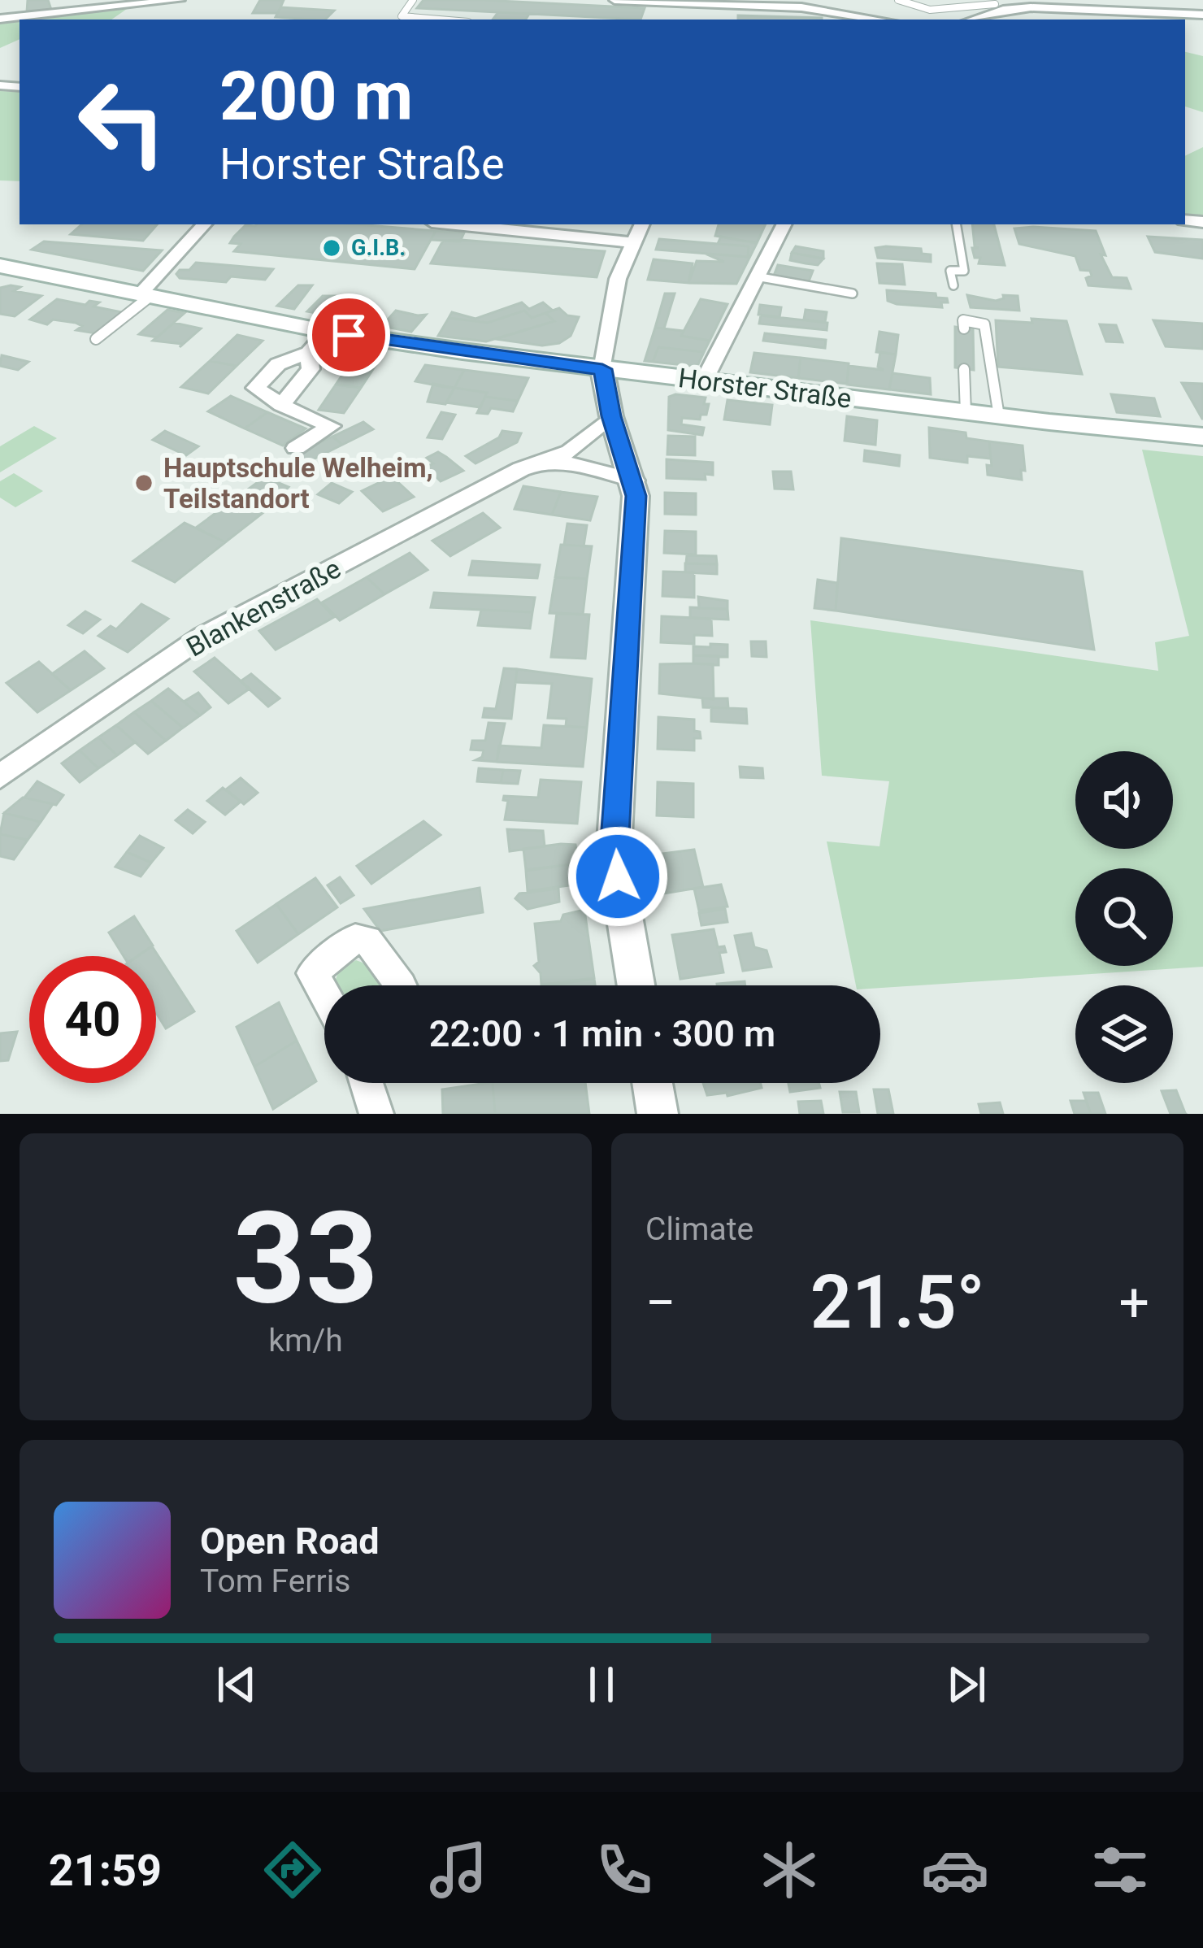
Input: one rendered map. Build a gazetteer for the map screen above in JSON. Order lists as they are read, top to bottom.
{
  "streets": {
    "main road": ["Horster Straße"],
    "street": ["Blankenstraße"]
  },
  "places": ["G.I.B.", "Hauptschule Welheim, Teilstandort"],
  "page": {
    "turn": ["200 m", "Horster Straße"],
    "limit": "40",
    "trip": "22:00 · 1 min · 300 m",
    "tile": [
      ["33", "km/h"],
      "Climate"
    ],
    "heat": ["−", "21.5°", "+"],
    "song": ["Open Road", "Tom Ferris"],
    "tabs": "21:59"
  }
}
